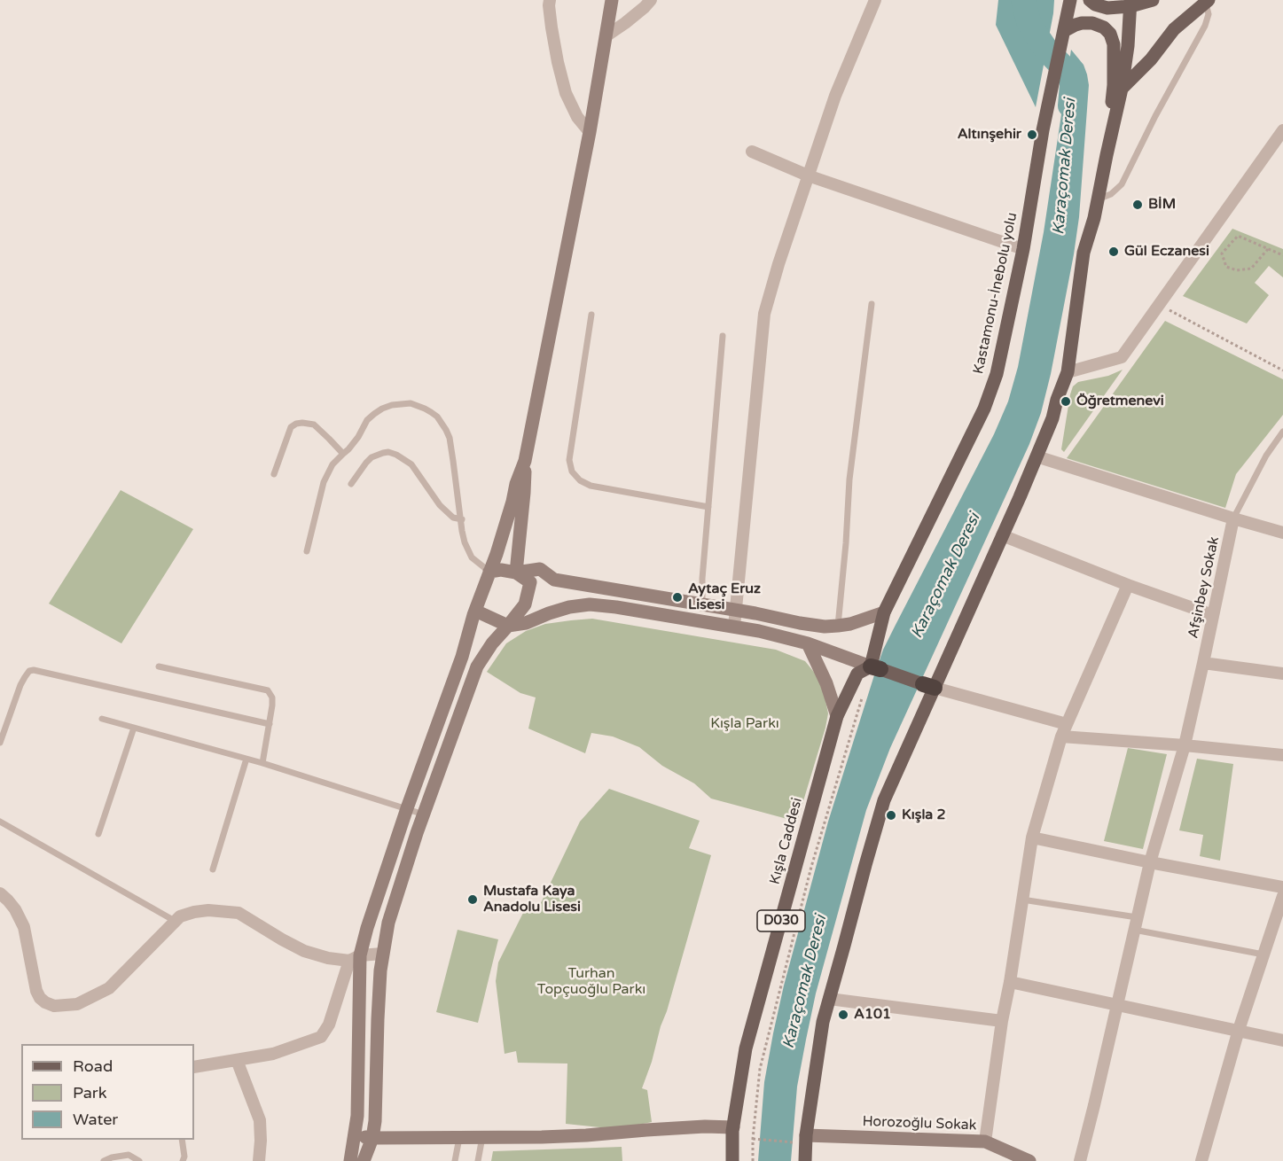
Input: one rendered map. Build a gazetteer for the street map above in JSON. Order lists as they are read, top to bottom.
{
  "streets": {
    "main road": [
      "Kastamonu-İnebolu yolu",
      "Kışla Caddesi",
      "D030",
      "Horozoğlu Sokak"
    ],
    "street": ["Afşinbey Sokak"]
  },
  "crossings": [
    ["Kastamonu-İnebolu yolu", "Kışla Caddesi"]
  ],
  "water": ["Karaçomak Deresi"],
  "parks": ["Kışla Parkı", "Turhan Topçuoğlu Parkı"],
  "places": [
    "Altınşehir",
    "BİM",
    "Gül Eczanesi",
    "Öğretmenevi",
    "Aytaç Eruz Lisesi",
    "Kışla 2",
    "Mustafa Kaya Anadolu Lisesi",
    "A101"
  ],
  "legend": ["Road", "Park", "Water"]
}
